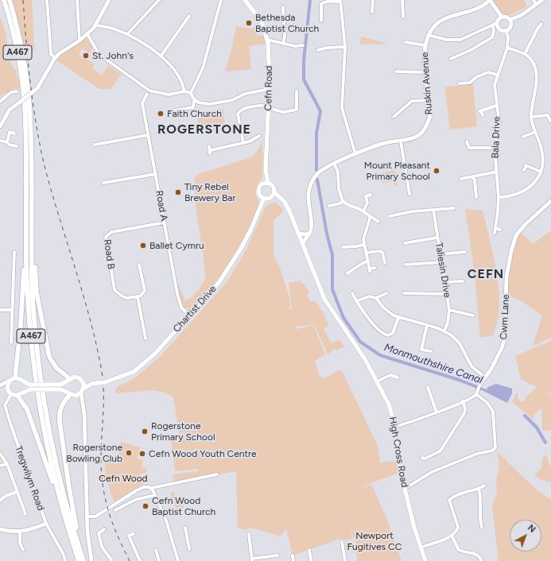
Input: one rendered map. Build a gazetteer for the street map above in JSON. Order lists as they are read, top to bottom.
{
  "streets": {
    "main road": [
      "A467",
      "Cefn Road",
      "Chartist Drive",
      "High Cross Road"
    ],
    "street": [
      "Ruskin Avenue",
      "Bala Drive",
      "Road A",
      "Road B",
      "Taliesin Drive",
      "Cwm Lane",
      "Tregwilym Road"
    ]
  },
  "crossings": [
    ["Cefn Road", "Chartist Drive"],
    ["Road A", "Road B"],
    ["Road A", "Chartist Drive"],
    ["Chartist Drive", "Tregwilym Road"]
  ],
  "districts": ["ROGERSTONE", "CEFN"],
  "water": ["Monmouthshire Canal"],
  "parks": ["Cefn Wood", "Newport Fugitives CC"],
  "places": [
    "Bethesda Baptist Church",
    "St. John's",
    "Faith Church",
    "Mount Pleasant Primary School",
    "Tiny Rebel Brewery Bar",
    "Ballet Cymru",
    "Rogerstone Primary School",
    "Rogerstone Bowling Club",
    "Cefn Wood Youth Centre",
    "Cefn Wood Baptist Church"
  ],
  "north": "top right"
}
